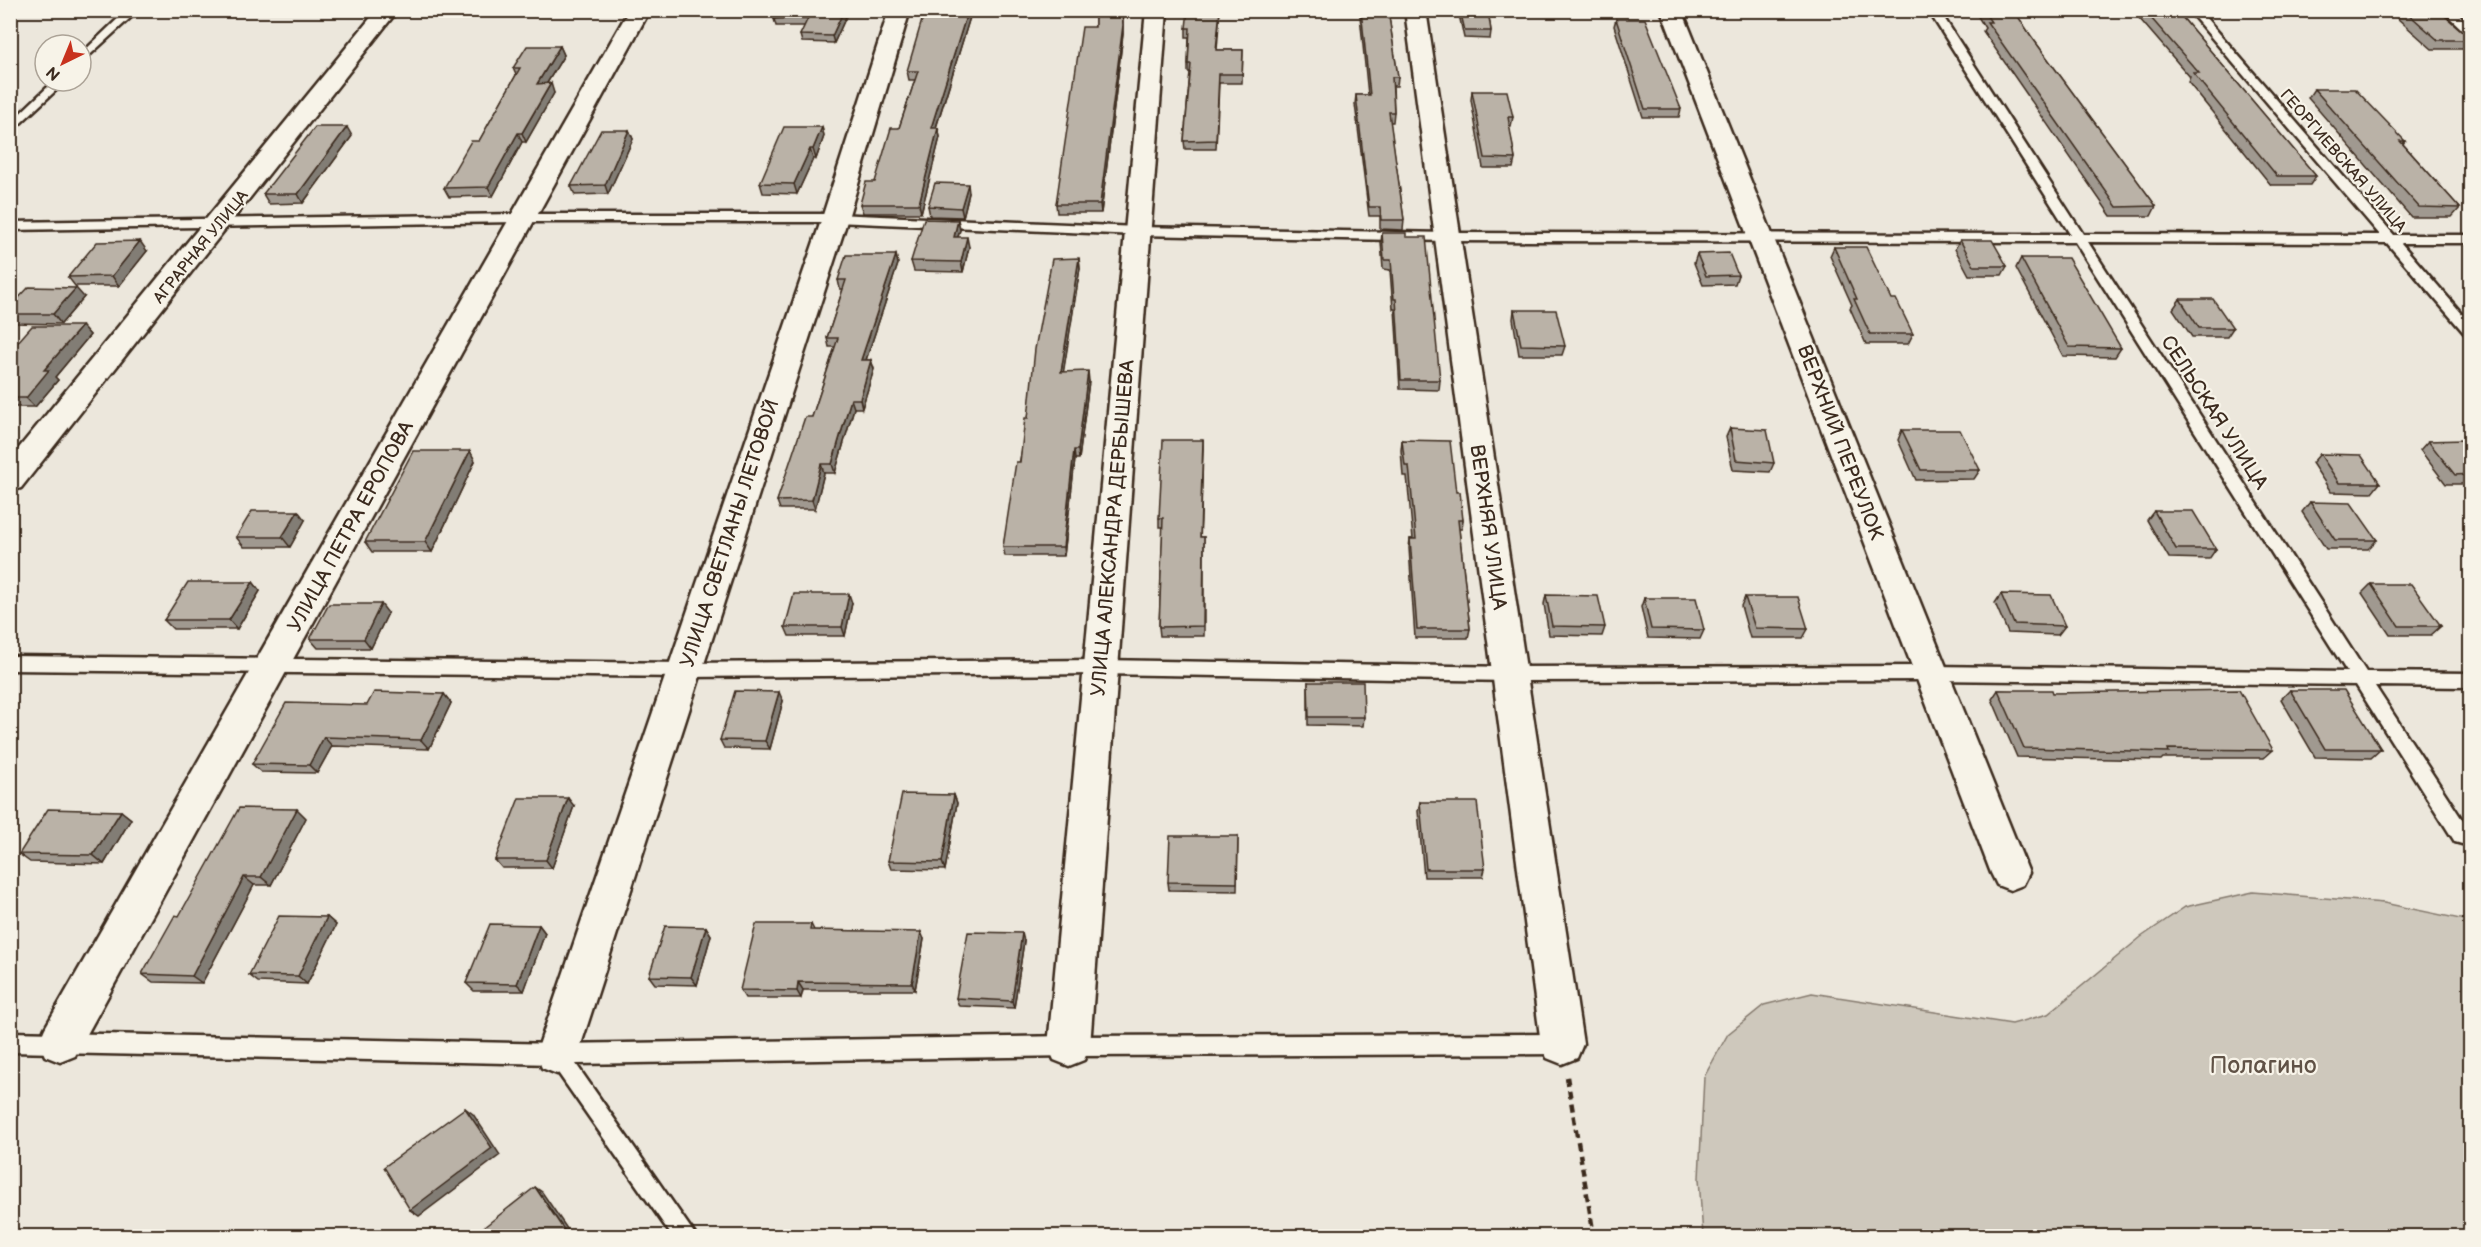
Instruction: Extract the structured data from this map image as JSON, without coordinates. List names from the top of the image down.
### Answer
{
  "streets": {
    "street": [
      "АГРАРНАЯ УЛИЦА",
      "ВЕРХНИЙ ПЕРЕУЛОК",
      "УЛИЦА ПЕТРА ЕРОПОВА",
      "ВЕРХНЯЯ УЛИЦА",
      "УЛИЦА АЛЕКСАНДРА ДЕРБЫШЕВА",
      "УЛИЦА СВЕТЛАНЫ ЛЕТОВОЙ"
    ],
    "lane": ["ГЕОРГИЕВСКАЯ УЛИЦА", "СЕЛЬСКАЯ УЛИЦА"]
  },
  "parks": ["Полагино"],
  "north": "bottom left"
}
